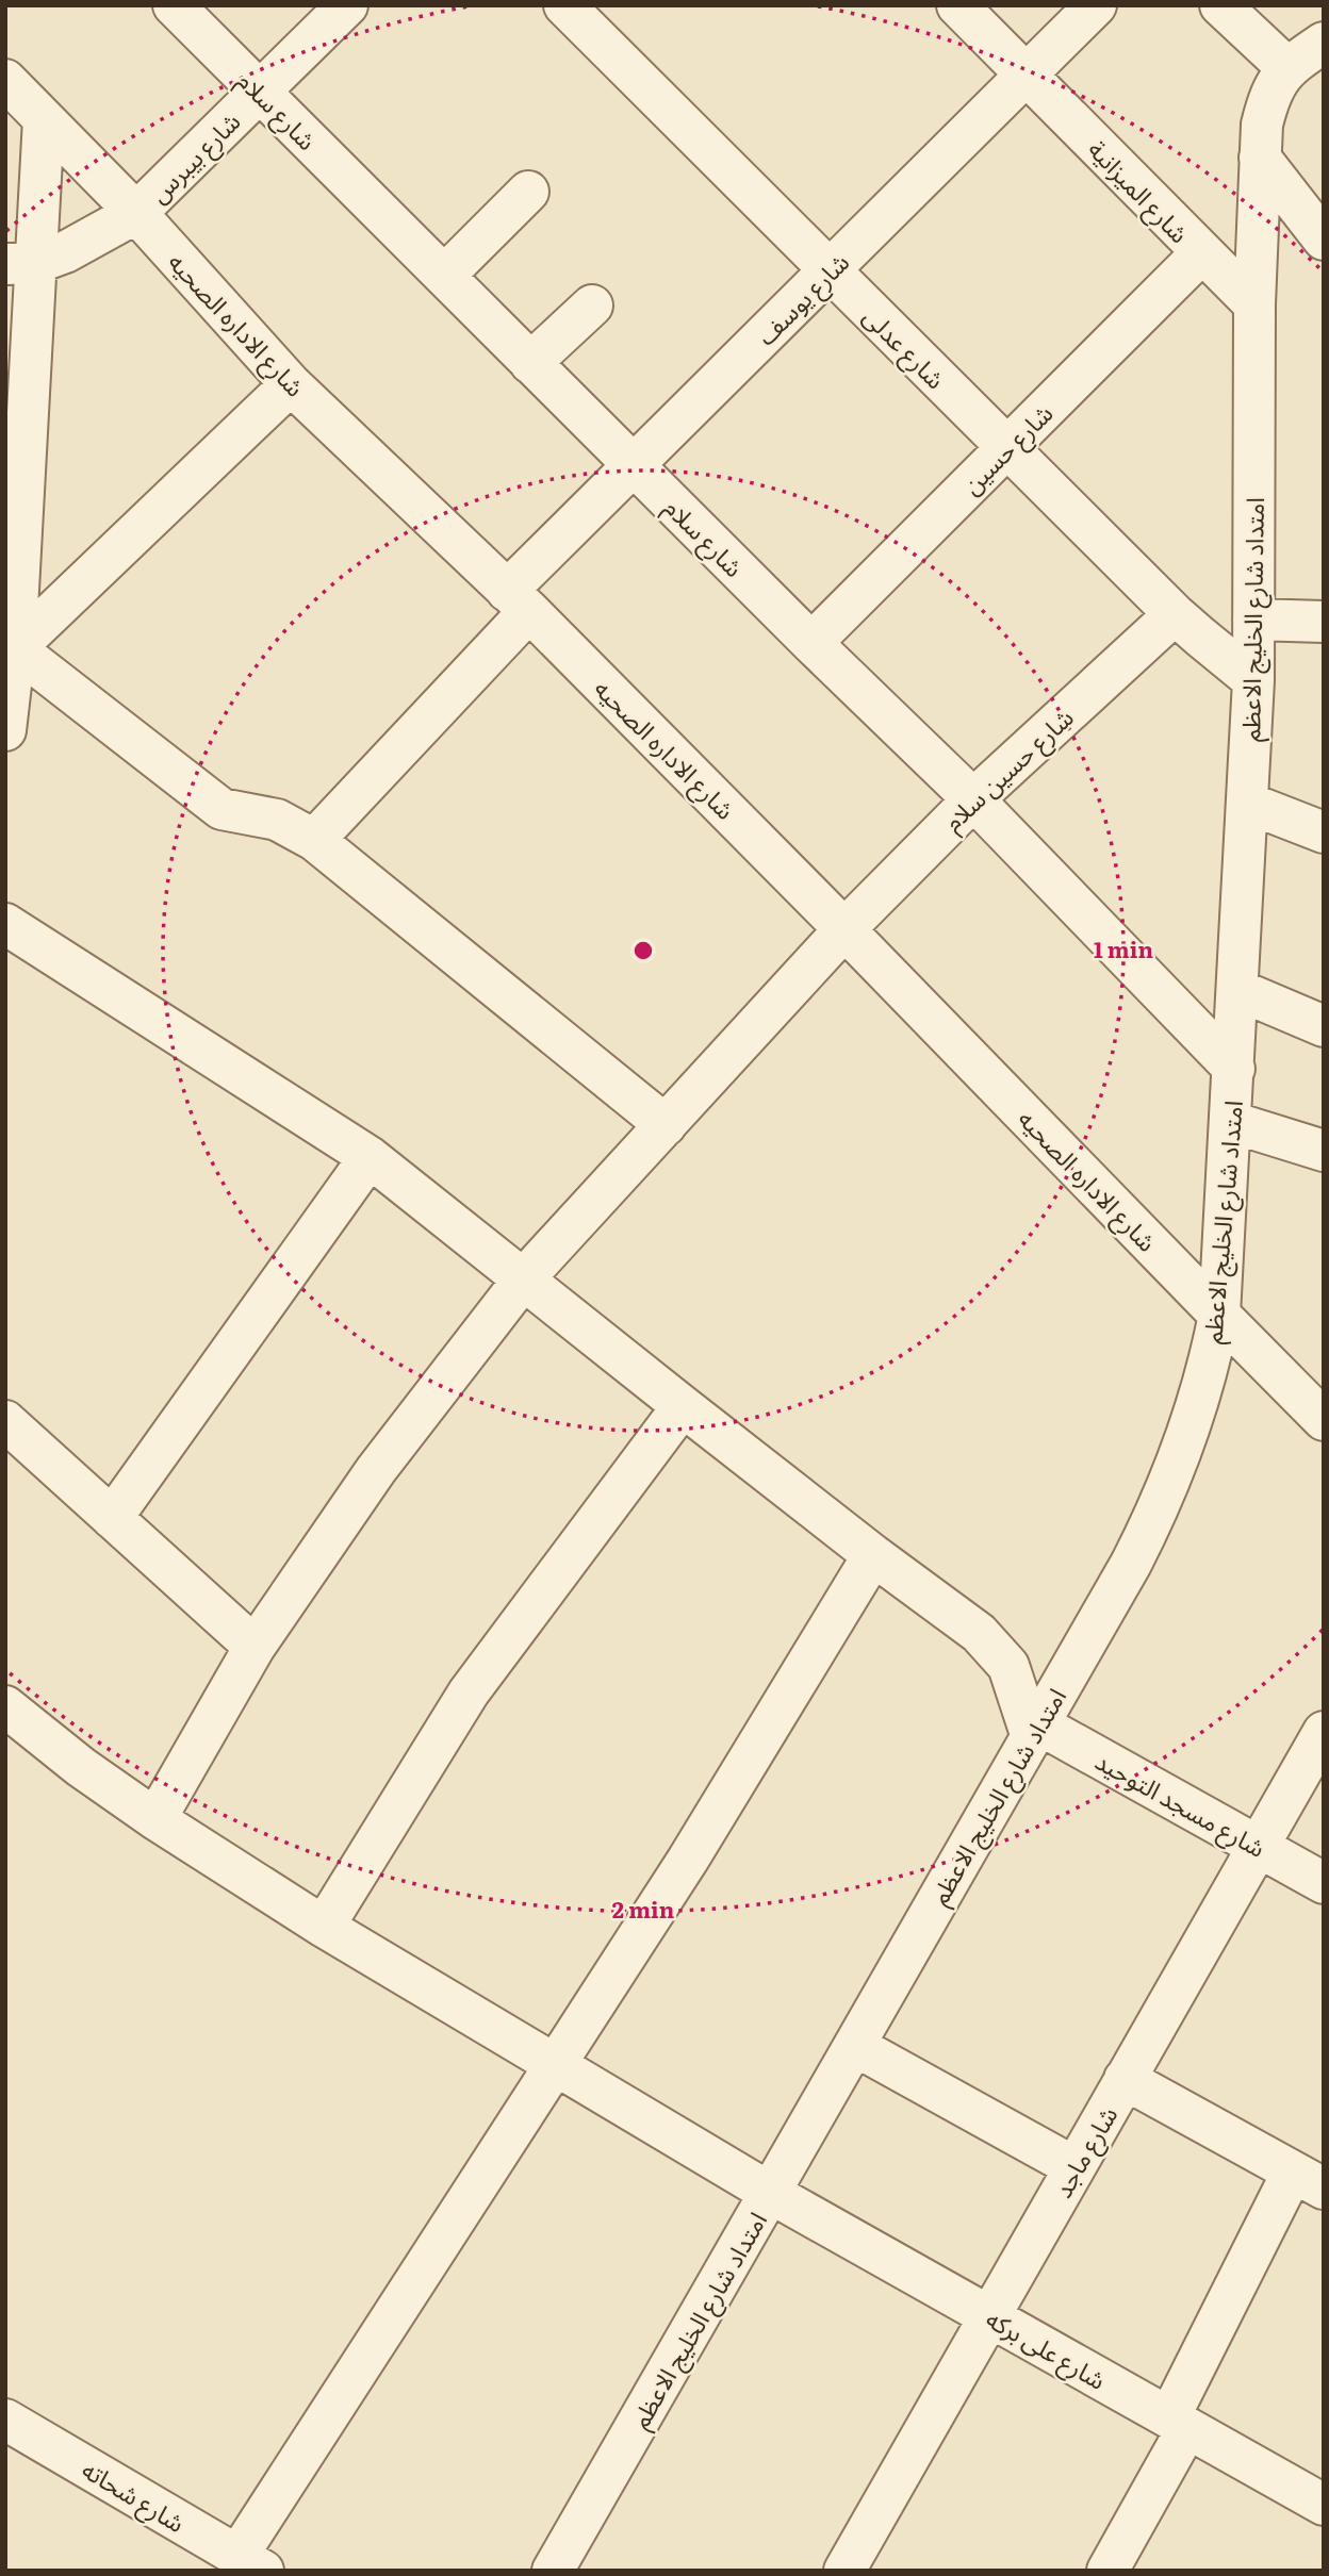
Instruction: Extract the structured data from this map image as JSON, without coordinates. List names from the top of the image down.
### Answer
{
  "streets": {
    "street": [
      "شارع سلام",
      "شارع بيبرس",
      "شارع الميزانية",
      "شارع يوسف",
      "شارع الاداره الصحيه",
      "شارع عدلى",
      "شارع حسين",
      "امتداد شارع الخليج الاعظم",
      "شارع حسين سلام",
      "شارع مسجد التوحيد",
      "شارع ماجد",
      "شارع على بركه",
      "شارع شحاته"
    ]
  },
  "crossings": [
    ["شارع سلام", "شارع بيبرس"],
    ["شارع سلام", "شارع يوسف"],
    ["شارع سلام", "شارع حسين"],
    ["شارع سلام", "امتداد شارع الخليج الاعظم"],
    ["شارع سلام", "شارع حسين سلام"],
    ["شارع بيبرس", "شارع الاداره الصحيه"],
    ["شارع الميزانية", "شارع يوسف"],
    ["شارع الميزانية", "شارع حسين"],
    ["شارع الميزانية", "امتداد شارع الخليج الاعظم"],
    ["شارع يوسف", "شارع الاداره الصحيه"],
    ["شارع يوسف", "شارع عدلى"],
    ["شارع الاداره الصحيه", "امتداد شارع الخليج الاعظم"],
    ["شارع الاداره الصحيه", "شارع حسين سلام"],
    ["شارع عدلى", "شارع حسين"],
    ["شارع عدلى", "امتداد شارع الخليج الاعظم"],
    ["شارع عدلى", "شارع حسين سلام"],
    ["امتداد شارع الخليج الاعظم", "شارع مسجد التوحيد"],
    ["امتداد شارع الخليج الاعظم", "شارع على بركه"],
    ["شارع حسين سلام", "شارع على بركه"],
    ["شارع مسجد التوحيد", "شارع ماجد"],
    ["شارع ماجد", "شارع على بركه"]
  ],
  "rings": ["1 min", "2 min"]
}
